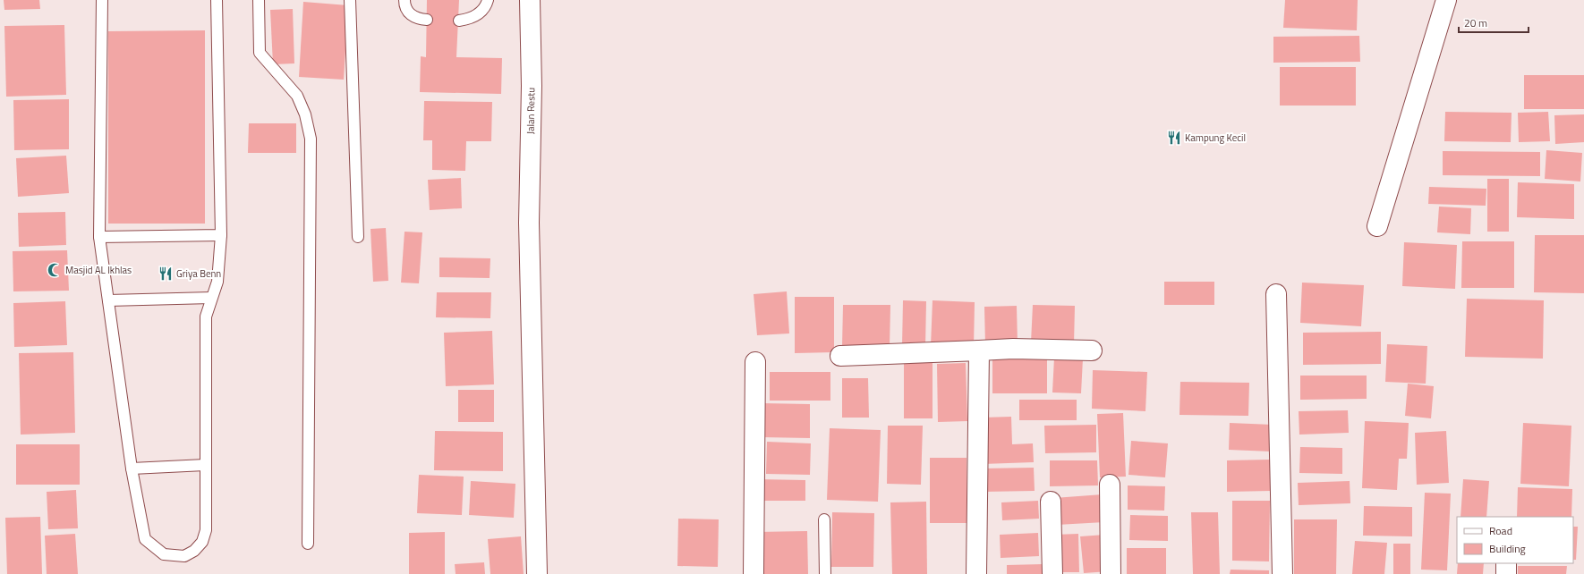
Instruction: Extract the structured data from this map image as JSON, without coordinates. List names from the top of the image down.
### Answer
{
  "streets": {
    "street": ["Jalan Restu"]
  },
  "places": {
    "restaurant": ["Kampung Kecil", "Griya Benn"],
    "mosque": ["Masjid AL Ikhlas"]
  },
  "legend": ["Road", "Building"],
  "scale_bar": "20 m"
}
